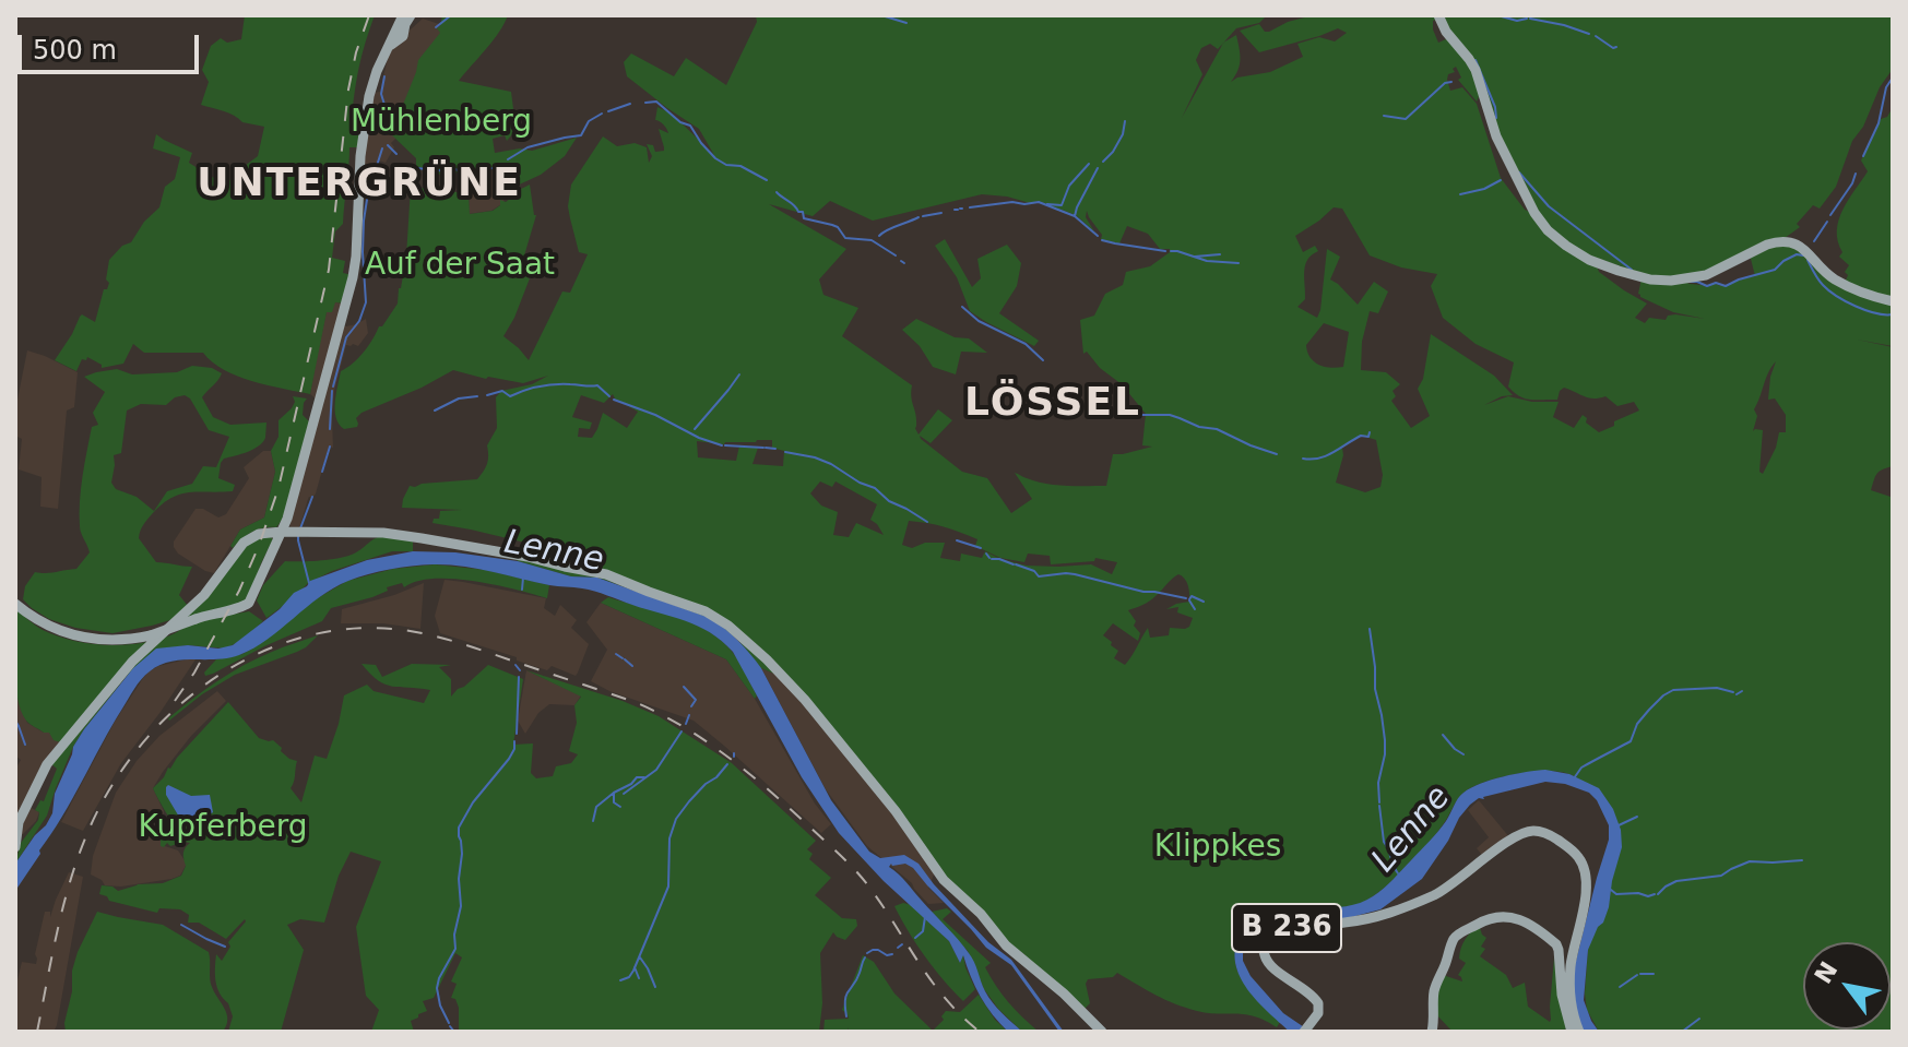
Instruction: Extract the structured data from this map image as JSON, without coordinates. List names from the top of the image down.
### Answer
{
  "streets": {
    "main road": ["B 236"]
  },
  "districts": ["UNTERGRÜNE", "LÖSSEL"],
  "water": ["Lenne"],
  "parks": [
    "Mühlenberg",
    "Auf der Saat",
    "Kupferberg",
    "Klippkes"
  ],
  "scale_bar": "500 m",
  "north": "top left"
}
